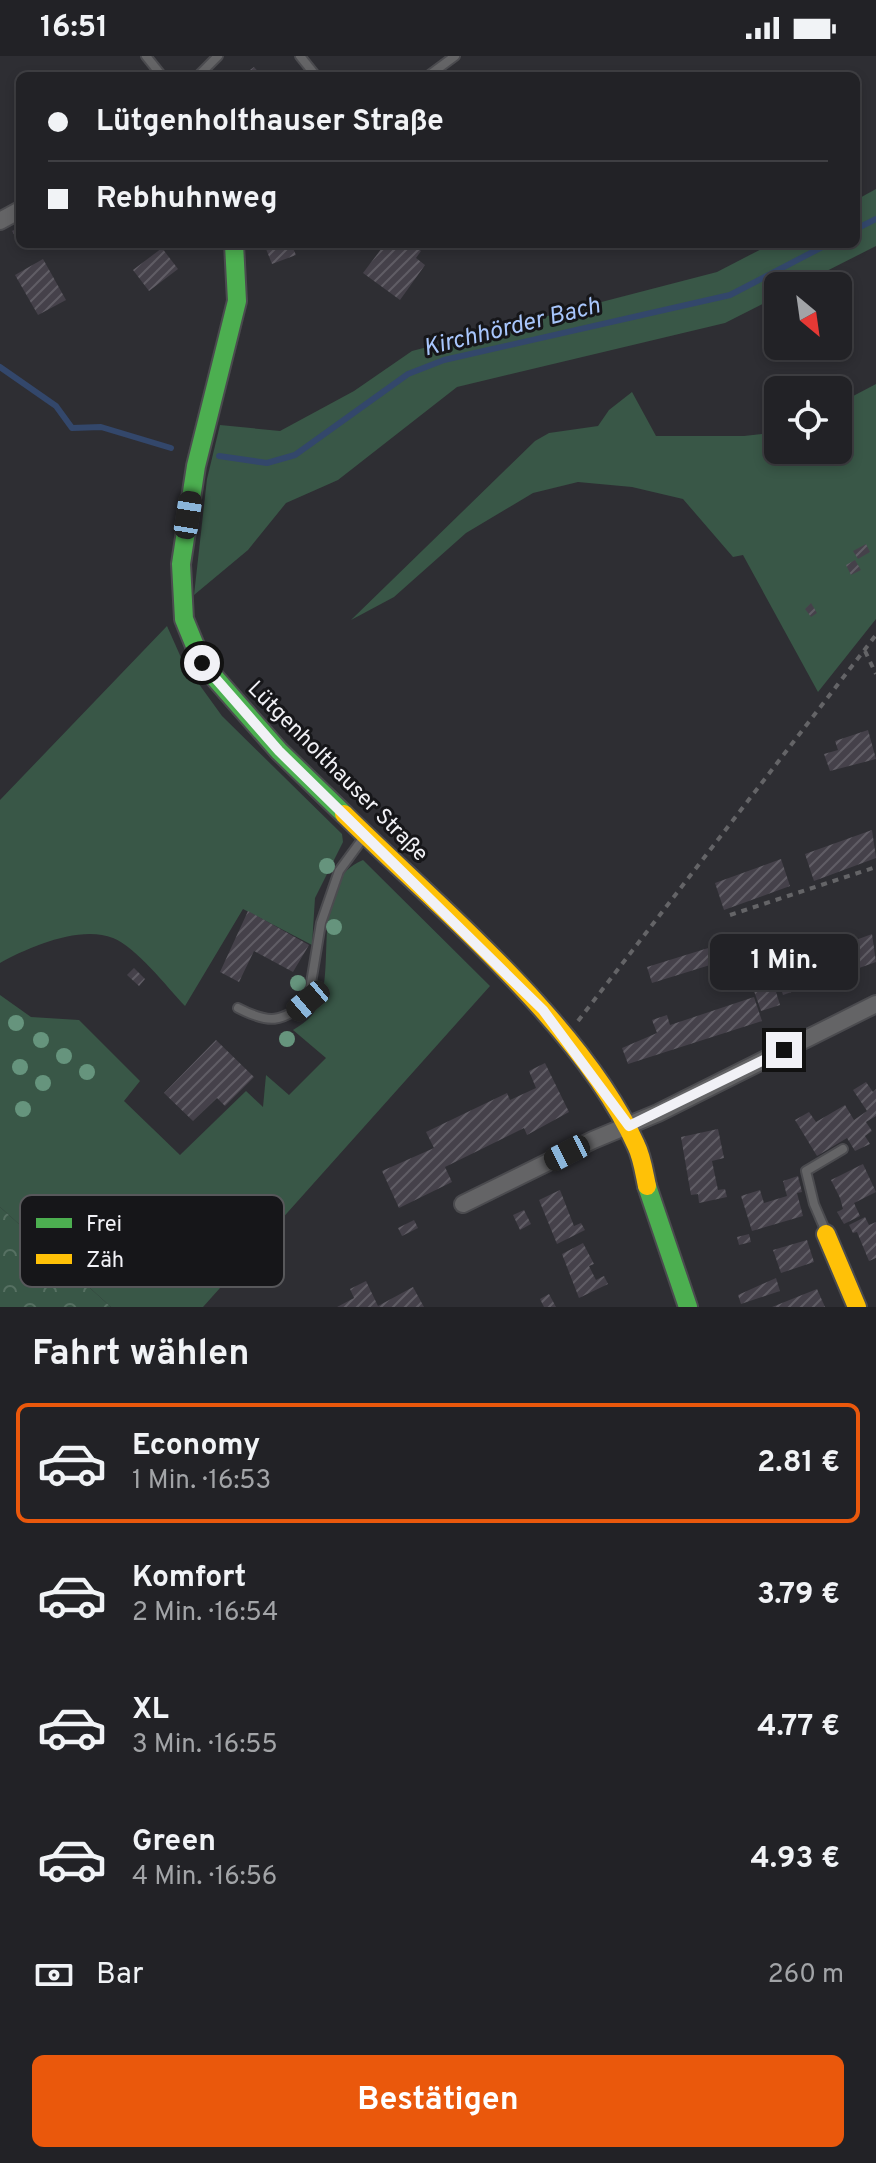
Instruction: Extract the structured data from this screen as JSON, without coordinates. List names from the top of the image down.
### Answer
{
  "streets": {
    "street": ["Lütgenholthauser Straße"]
  },
  "water": ["Kirchhörder Bach"],
  "legend": ["Frei", "Zäh"],
  "north": "bottom right",
  "page": {
    "status": "16:51",
    "banner": ["Lütgenholthauser Straße", "Rebhuhnweg"],
    "bubble": "1 Min.",
    "heading": "Fahrt wählen",
    "list": [
      {
        "name": "Economy",
        "note": "1 Min. · 16:53",
        "value": "2.81 €"
      },
      {
        "name": "Komfort",
        "note": "2 Min. · 16:54",
        "value": "3.79 €"
      },
      {
        "name": "XL",
        "note": "3 Min. · 16:55",
        "value": "4.77 €"
      },
      {
        "name": "Green",
        "note": "4 Min. · 16:56",
        "value": "4.93 €"
      }
    ],
    "pay": ["Bar", "260 m"],
    "buttons": "Bestätigen"
  }
}
